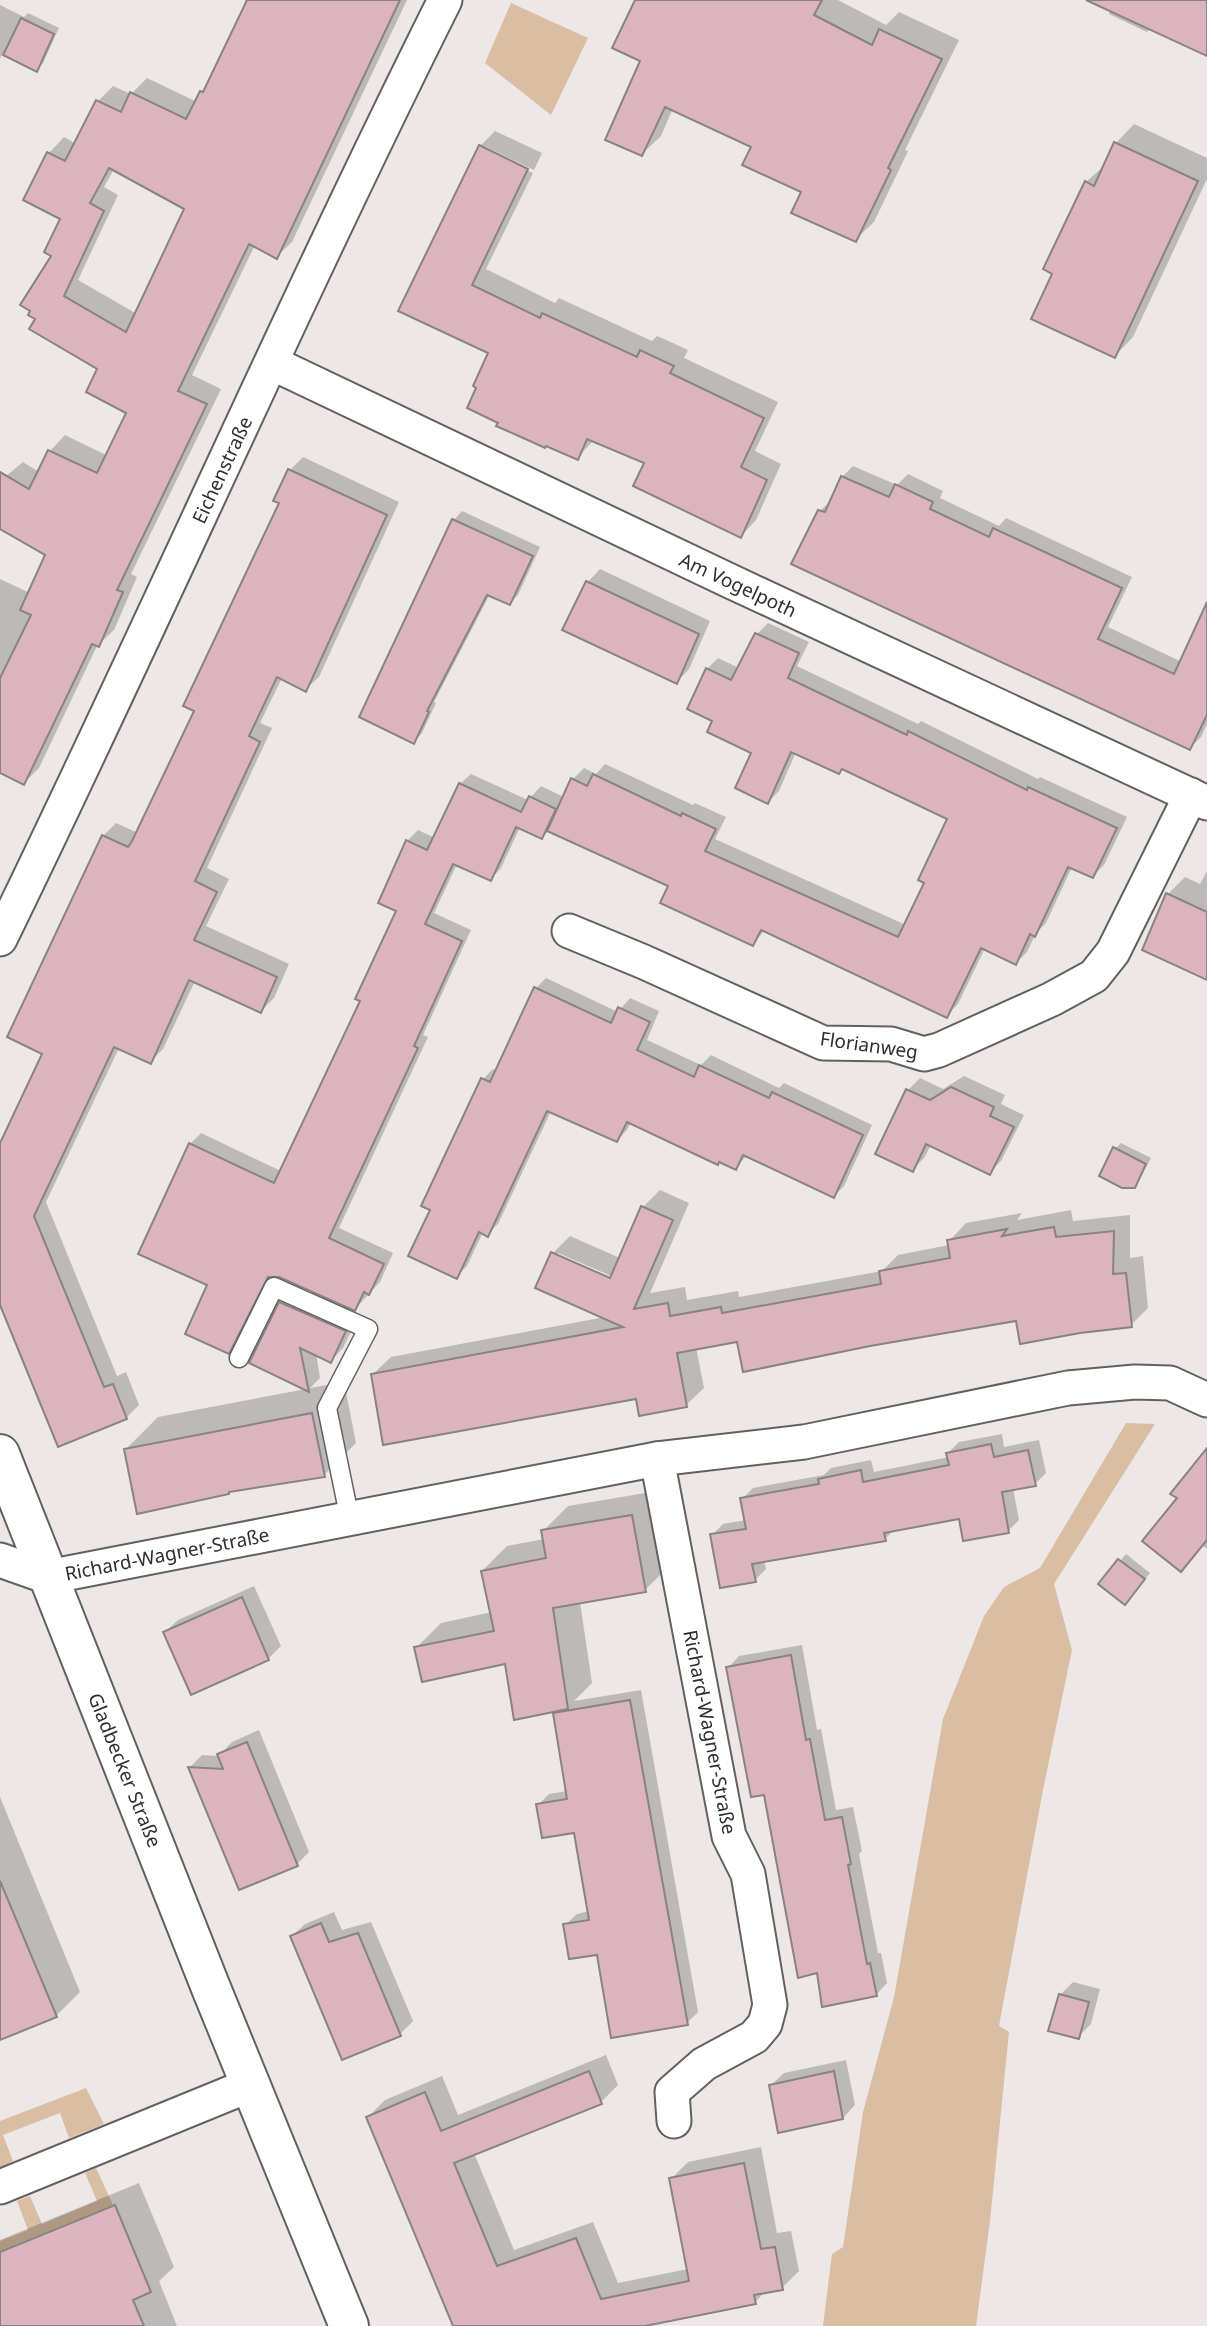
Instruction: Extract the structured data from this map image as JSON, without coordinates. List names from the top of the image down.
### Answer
{
  "streets": {
    "main road": ["Gladbecker Straße"],
    "street": [
      "Eichenstraße",
      "Am Vogelpoth",
      "Florianweg",
      "Richard-Wagner-Straße"
    ]
  },
  "crossings": [
    ["Eichenstraße", "Am Vogelpoth"],
    ["Am Vogelpoth", "Florianweg"],
    ["Richard-Wagner-Straße", "Gladbecker Straße"]
  ]
}
